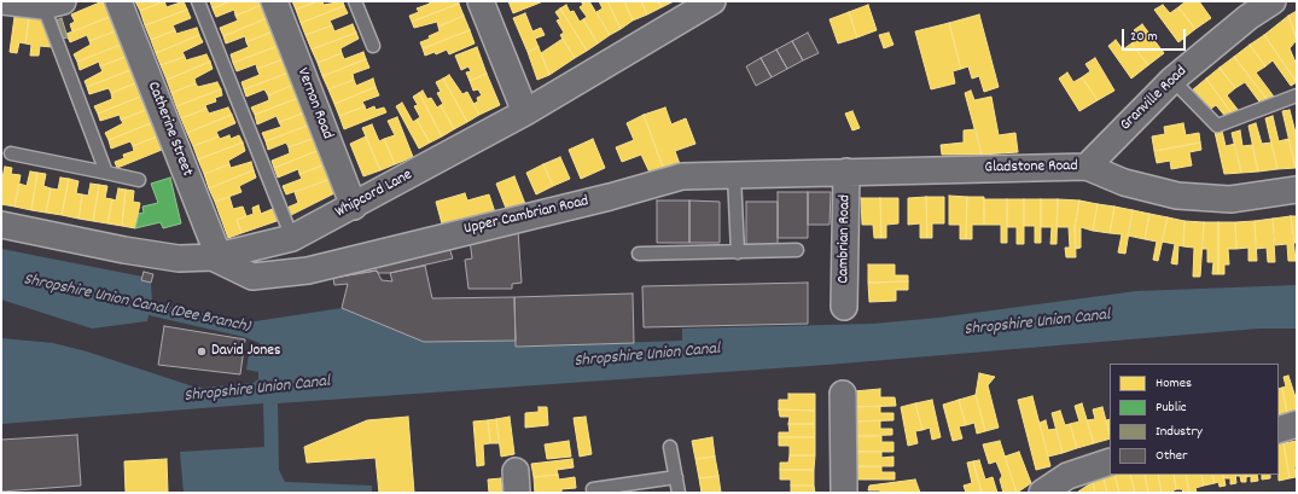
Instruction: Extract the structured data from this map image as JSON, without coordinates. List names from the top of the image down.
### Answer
{
  "streets": {
    "street": [
      "Granville Road",
      "Vernon Road",
      "Catherine Street",
      "Gladstone Road",
      "Whipcord Lane",
      "Upper Cambrian Road",
      "Cambrian Road"
    ]
  },
  "crossings": [
    ["Granville Road", "Gladstone Road"],
    ["Vernon Road", "Whipcord Lane"],
    ["Catherine Street", "Whipcord Lane"],
    ["Catherine Street", "Upper Cambrian Road"],
    ["Gladstone Road", "Upper Cambrian Road"],
    ["Gladstone Road", "Cambrian Road"],
    ["Whipcord Lane", "Upper Cambrian Road"],
    ["Upper Cambrian Road", "Cambrian Road"]
  ],
  "water": ["Shropshire Union Canal (Dee Branch)", "Shropshire Union Canal"],
  "places": ["David Jones"],
  "legend": [
    "Homes",
    "Public",
    "Industry",
    "Other"
  ],
  "scale_bar": "20 m"
}
